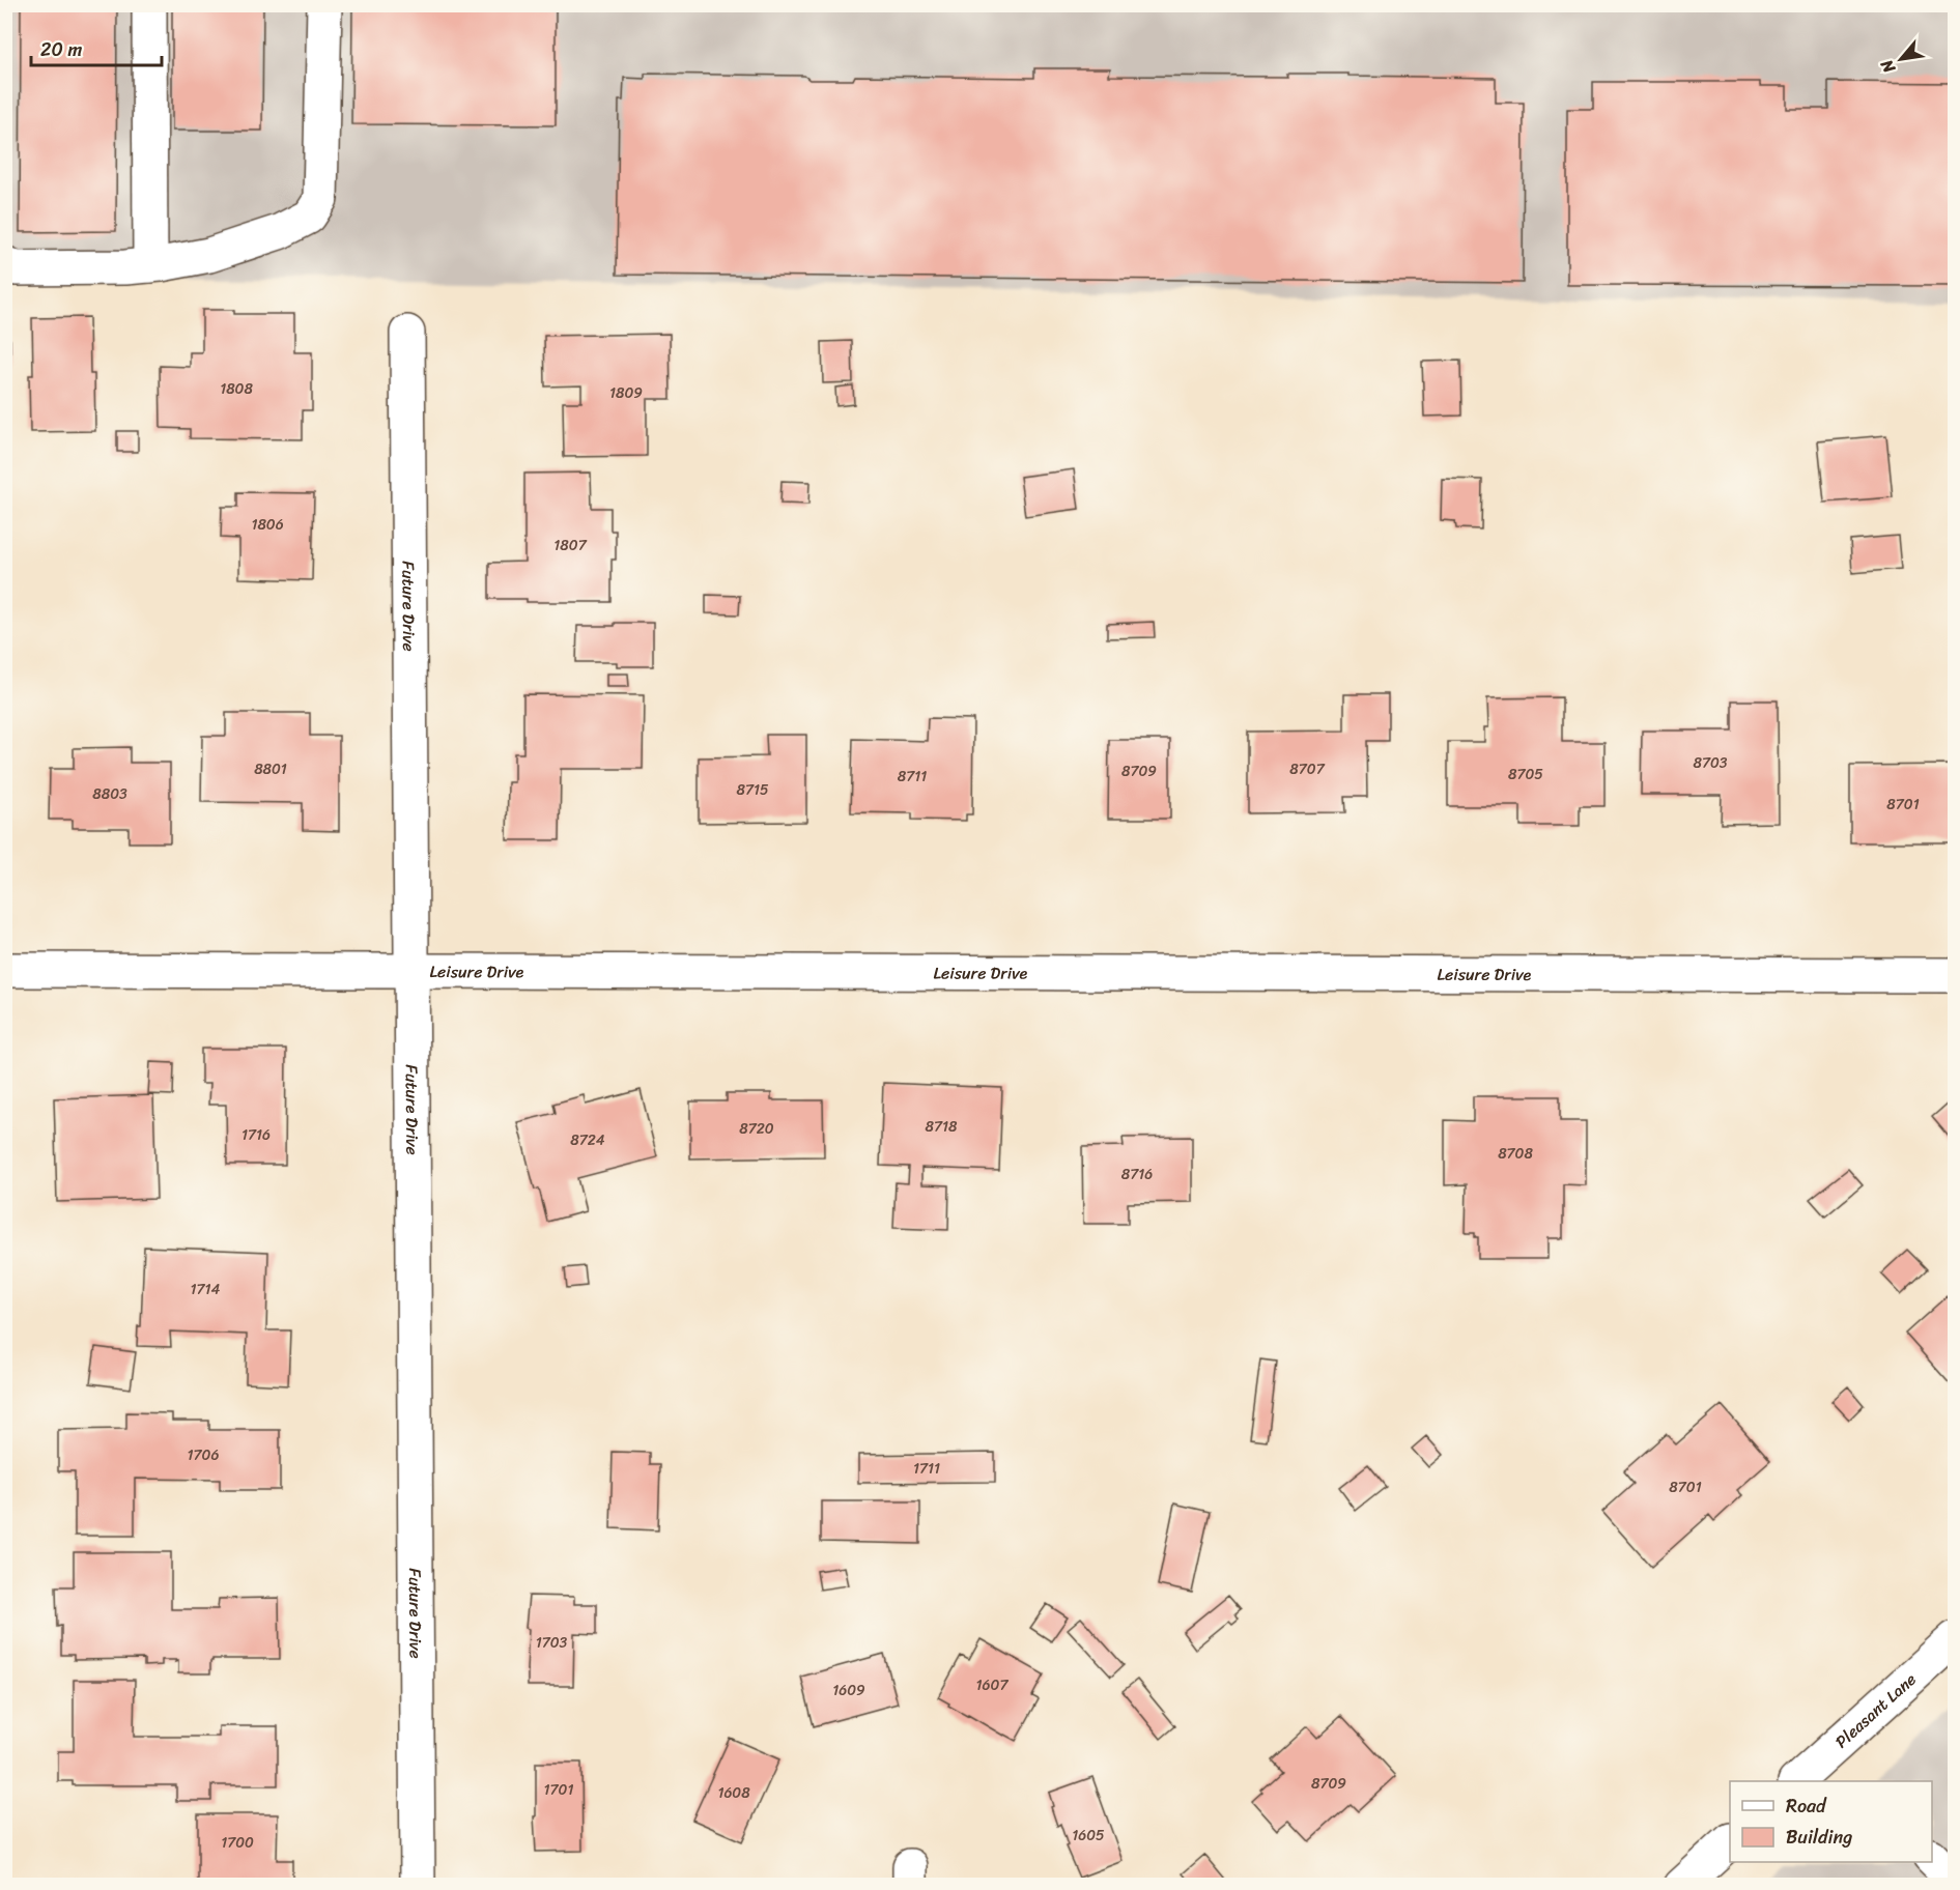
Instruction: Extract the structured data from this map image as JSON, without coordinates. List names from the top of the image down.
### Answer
{
  "streets": {
    "street": ["Future Drive", "Leisure Drive", "Pleasant Lane"]
  },
  "crossings": [
    ["Future Drive", "Leisure Drive"]
  ],
  "house_numbers": [
    "1808",
    "1809",
    "1806",
    "1807",
    "8703",
    "8801",
    "8707",
    "8709",
    "8705",
    "8711",
    "8715",
    "8803",
    "8701",
    "8718",
    "8720",
    "1716",
    "8724",
    "8708",
    "8716",
    "1714",
    "1706",
    "1711",
    "8701",
    "1703",
    "1607",
    "1609",
    "8709",
    "1701",
    "1608",
    "1605",
    "1700"
  ],
  "legend": ["Road", "Building"],
  "scale_bar": "20 m",
  "north": "bottom left"
}
